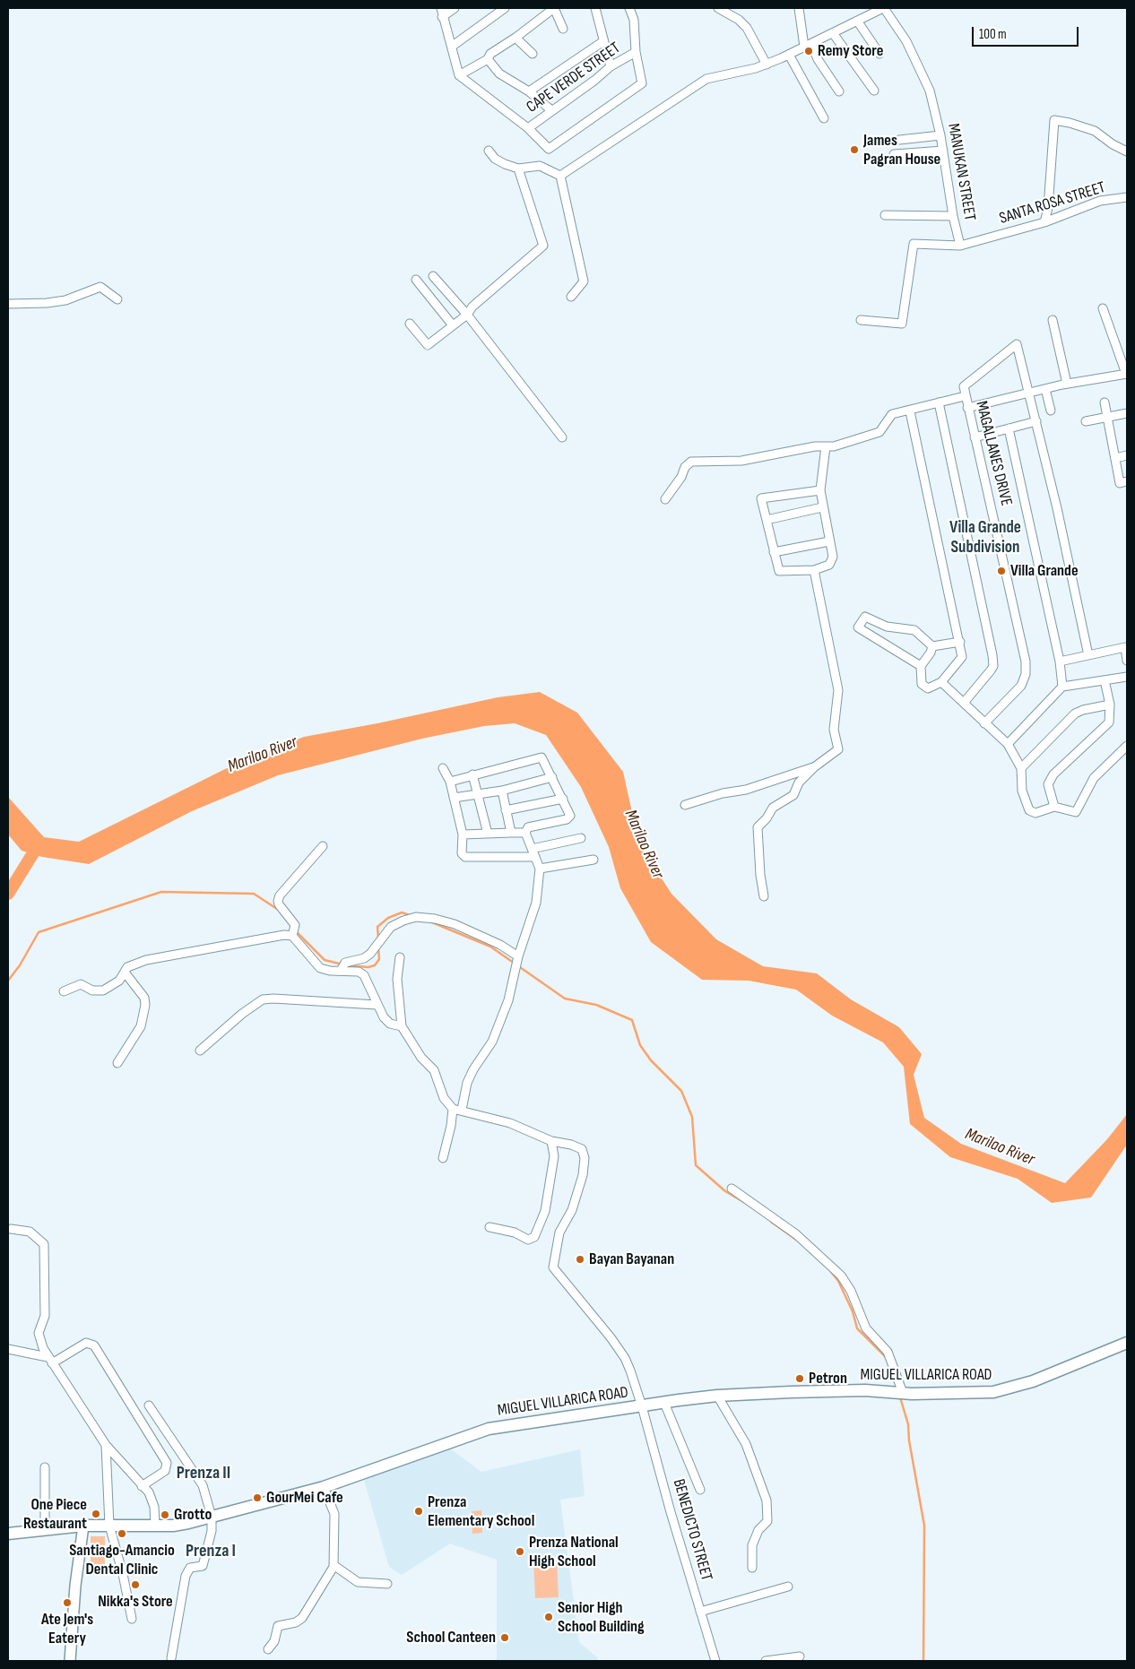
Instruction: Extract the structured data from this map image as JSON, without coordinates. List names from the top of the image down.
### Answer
{
  "streets": {
    "main road": ["MIGUEL VILLARICA ROAD"],
    "street": [
      "CAPE VERDE STREET",
      "MANUKAN STREET",
      "SANTA ROSA STREET",
      "MAGALLANES DRIVE",
      "BENEDICTO STREET"
    ]
  },
  "crossings": [
    ["MANUKAN STREET", "SANTA ROSA STREET"],
    ["MIGUEL VILLARICA ROAD", "BENEDICTO STREET"]
  ],
  "districts": ["Villa Grande Subdivision", "Prenza II", "Prenza I"],
  "water": ["Marilao River"],
  "places": [
    "Remy Store",
    "James Pagran House",
    "Villa Grande",
    "Bayan Bayanan",
    "Petron",
    "GourMei Cafe",
    "Prenza Elementary School",
    "One Piece Restaurant",
    "Grotto",
    "Santiago-Amancio Dental Clinic",
    "Prenza National High School",
    "Nikka's Store",
    "Ate Jem's Eatery",
    "Senior High School Building",
    "School Canteen"
  ],
  "scale_bar": "100 m"
}
